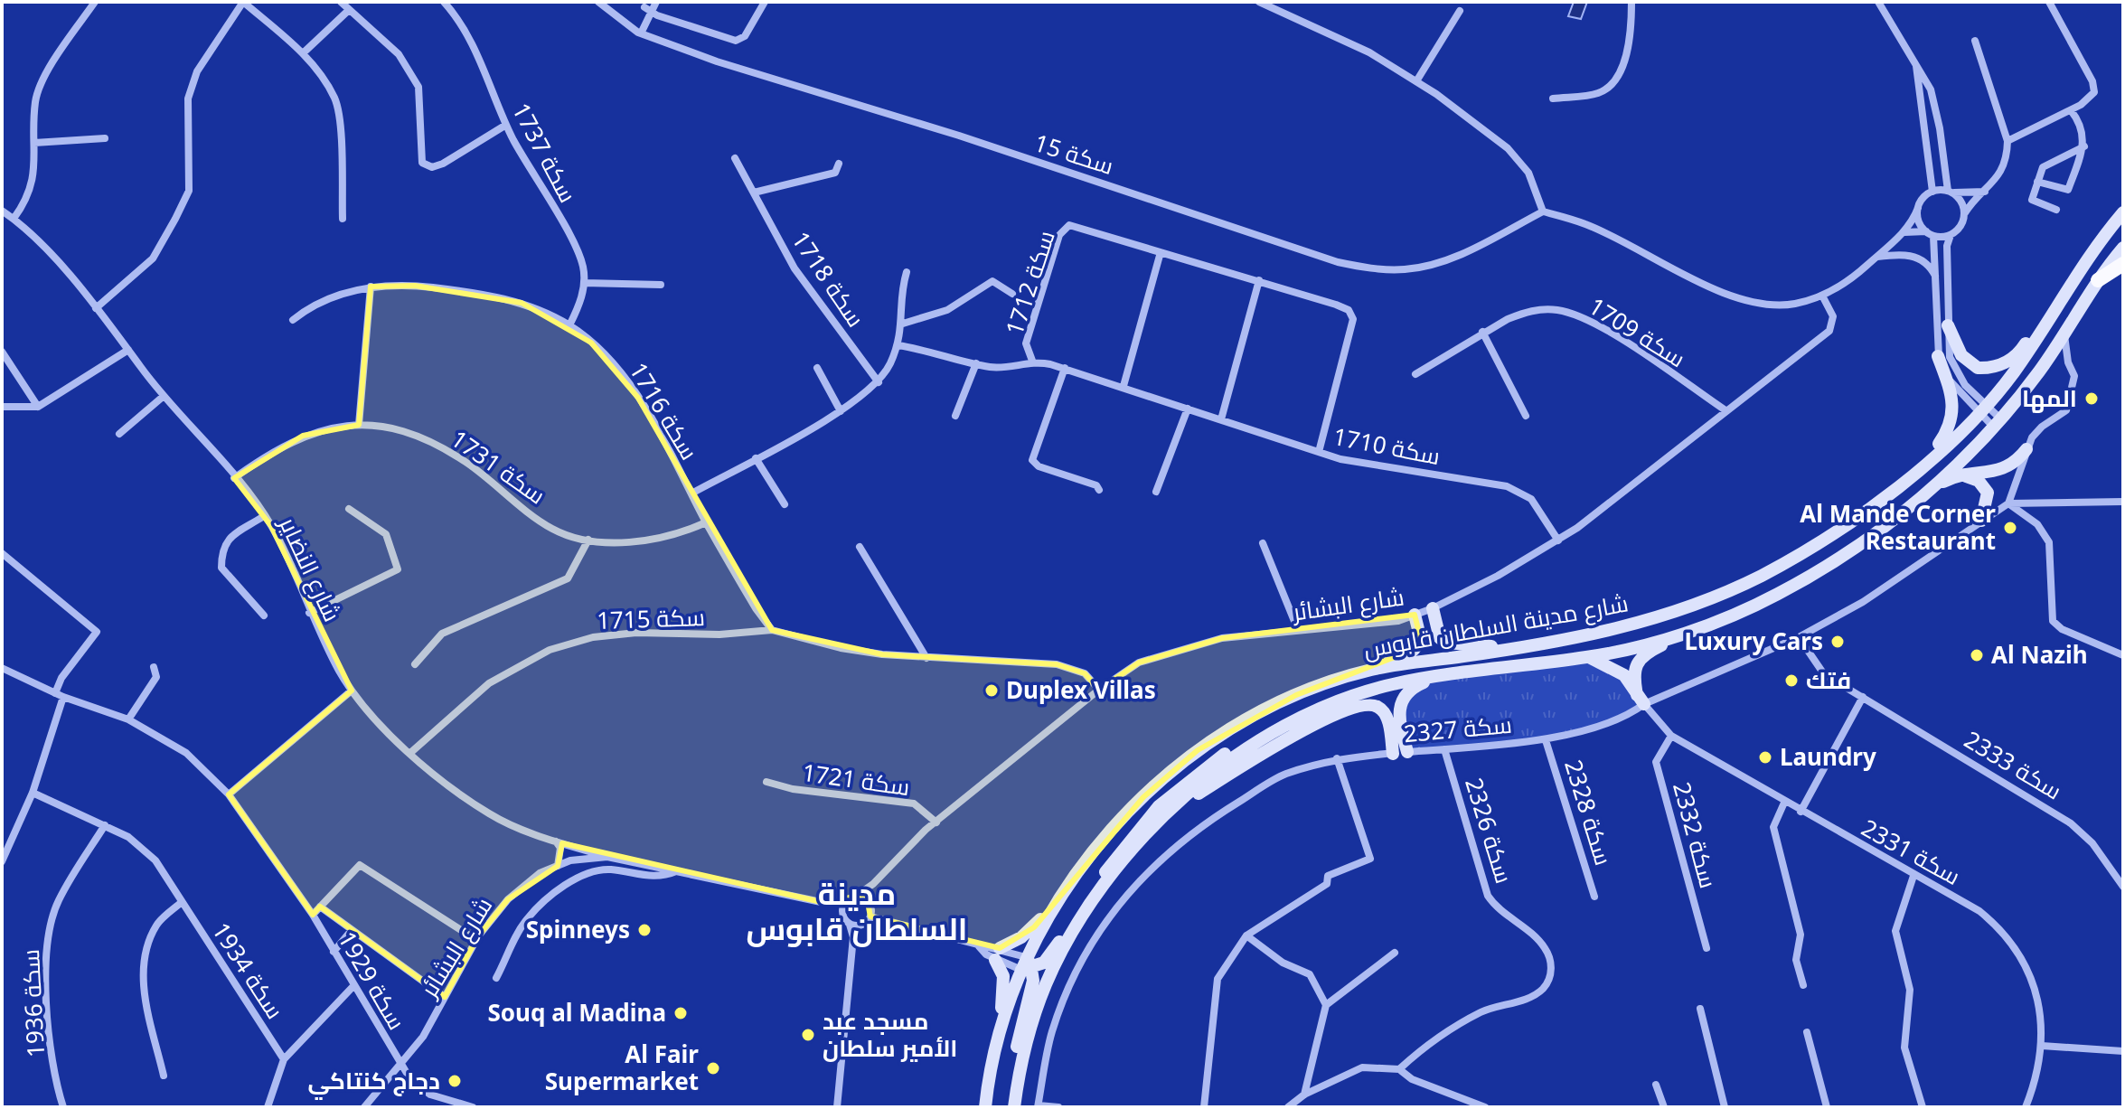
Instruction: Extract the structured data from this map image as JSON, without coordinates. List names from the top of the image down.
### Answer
{
  "streets": {
    "main road": ["شارع مدينة السلطان قابوس"],
    "street": [
      "سكة 1737",
      "سكة 15",
      "سكة 1718",
      "سكة 1712",
      "سكة 1709",
      "سكة 1716",
      "سكة 1710",
      "سكة 1731",
      "شارع النضاير",
      "شارع البشائر",
      "سكة 1715",
      "سكة 2327",
      "سكة 2333",
      "سكة 1721",
      "سكة 2328",
      "سكة 2326",
      "سكة 2332",
      "سكة 2331",
      "سكة 1934",
      "سكة 1929",
      "سكة 1936"
    ]
  },
  "crossings": [
    ["سكة 1718", "سكة 1716"],
    ["سكة 1718", "سكة 1710"],
    ["سكة 1712", "سكة 1710"],
    ["سكة 1709", "شارع البشائر"],
    ["سكة 1716", "سكة 1731"],
    ["سكة 1716", "سكة 1715"],
    ["سكة 1710", "شارع البشائر"],
    ["سكة 1731", "شارع النضاير"],
    ["شارع النضاير", "شارع البشائر"],
    ["شارع النضاير", "سكة 1715"],
    ["شارع البشائر", "سكة 1715"],
    ["شارع البشائر", "سكة 1721"],
    ["شارع البشائر", "سكة 1929"],
    ["سكة 2327", "سكة 2333"],
    ["سكة 2327", "سكة 2328"],
    ["سكة 2327", "سكة 2326"],
    ["سكة 2327", "سكة 2331"],
    ["سكة 2332", "سكة 2331"],
    ["سكة 1934", "سكة 1936"]
  ],
  "districts": ["مدينة السلطان قابوس"],
  "places": [
    "المها",
    "Al Mande Corner Restaurant",
    "Luxury Cars",
    "Al Nazih",
    "فتك",
    "Duplex Villas",
    "Laundry",
    "Spinneys",
    "Souq al Madina",
    "مسجد عبد الأمير سلطان",
    "Al Fair Supermarket",
    "دجاج كنتاكي"
  ]
}
